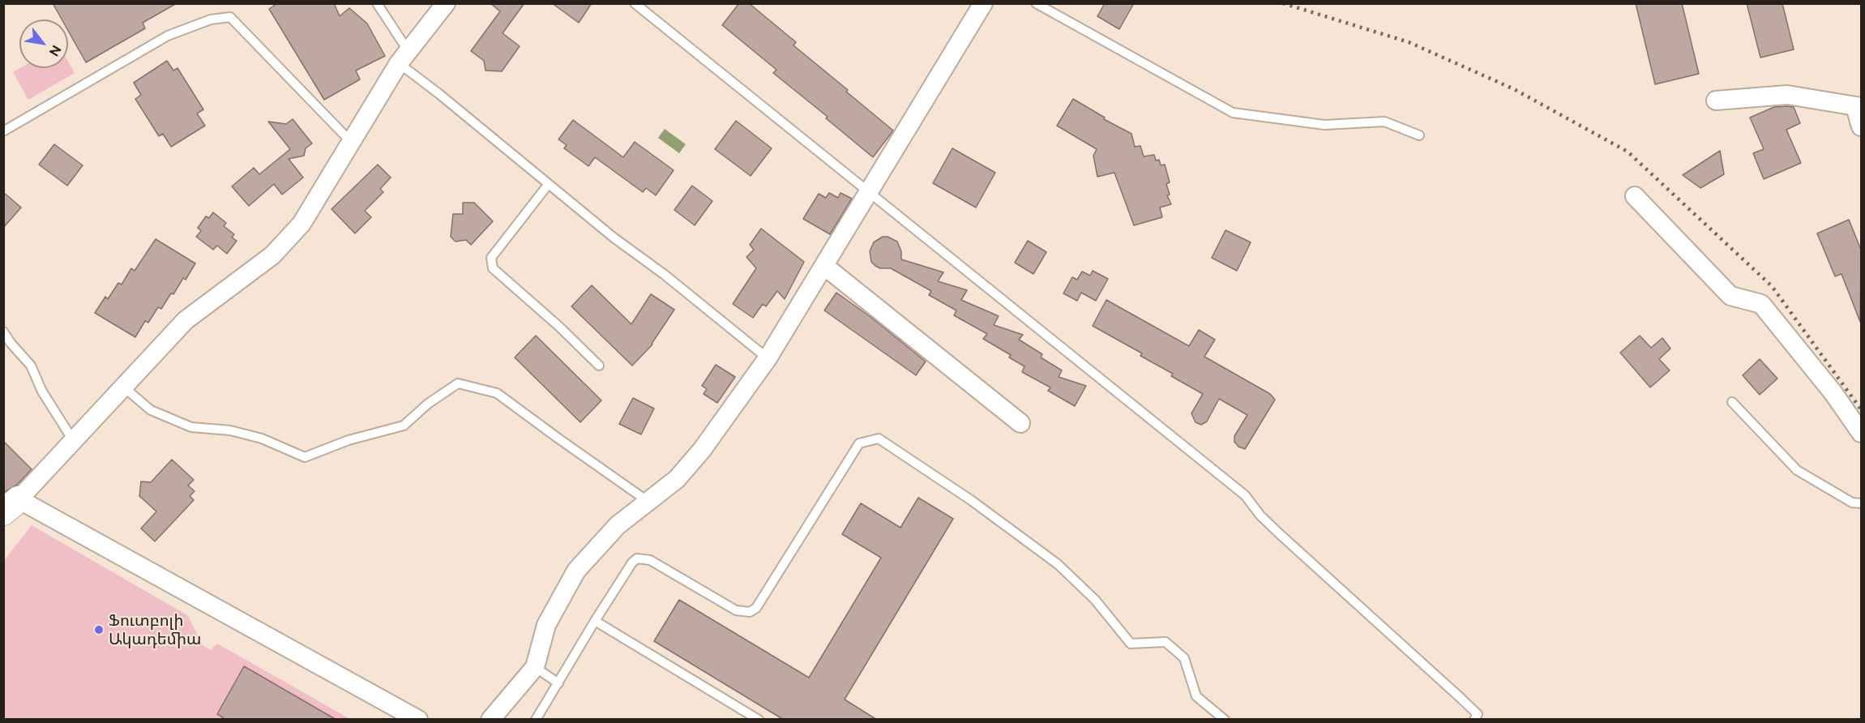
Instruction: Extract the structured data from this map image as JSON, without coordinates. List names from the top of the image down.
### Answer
{
  "places": ["Ֆուտբոլի Ակադեմիա"],
  "north": "bottom right"
}
